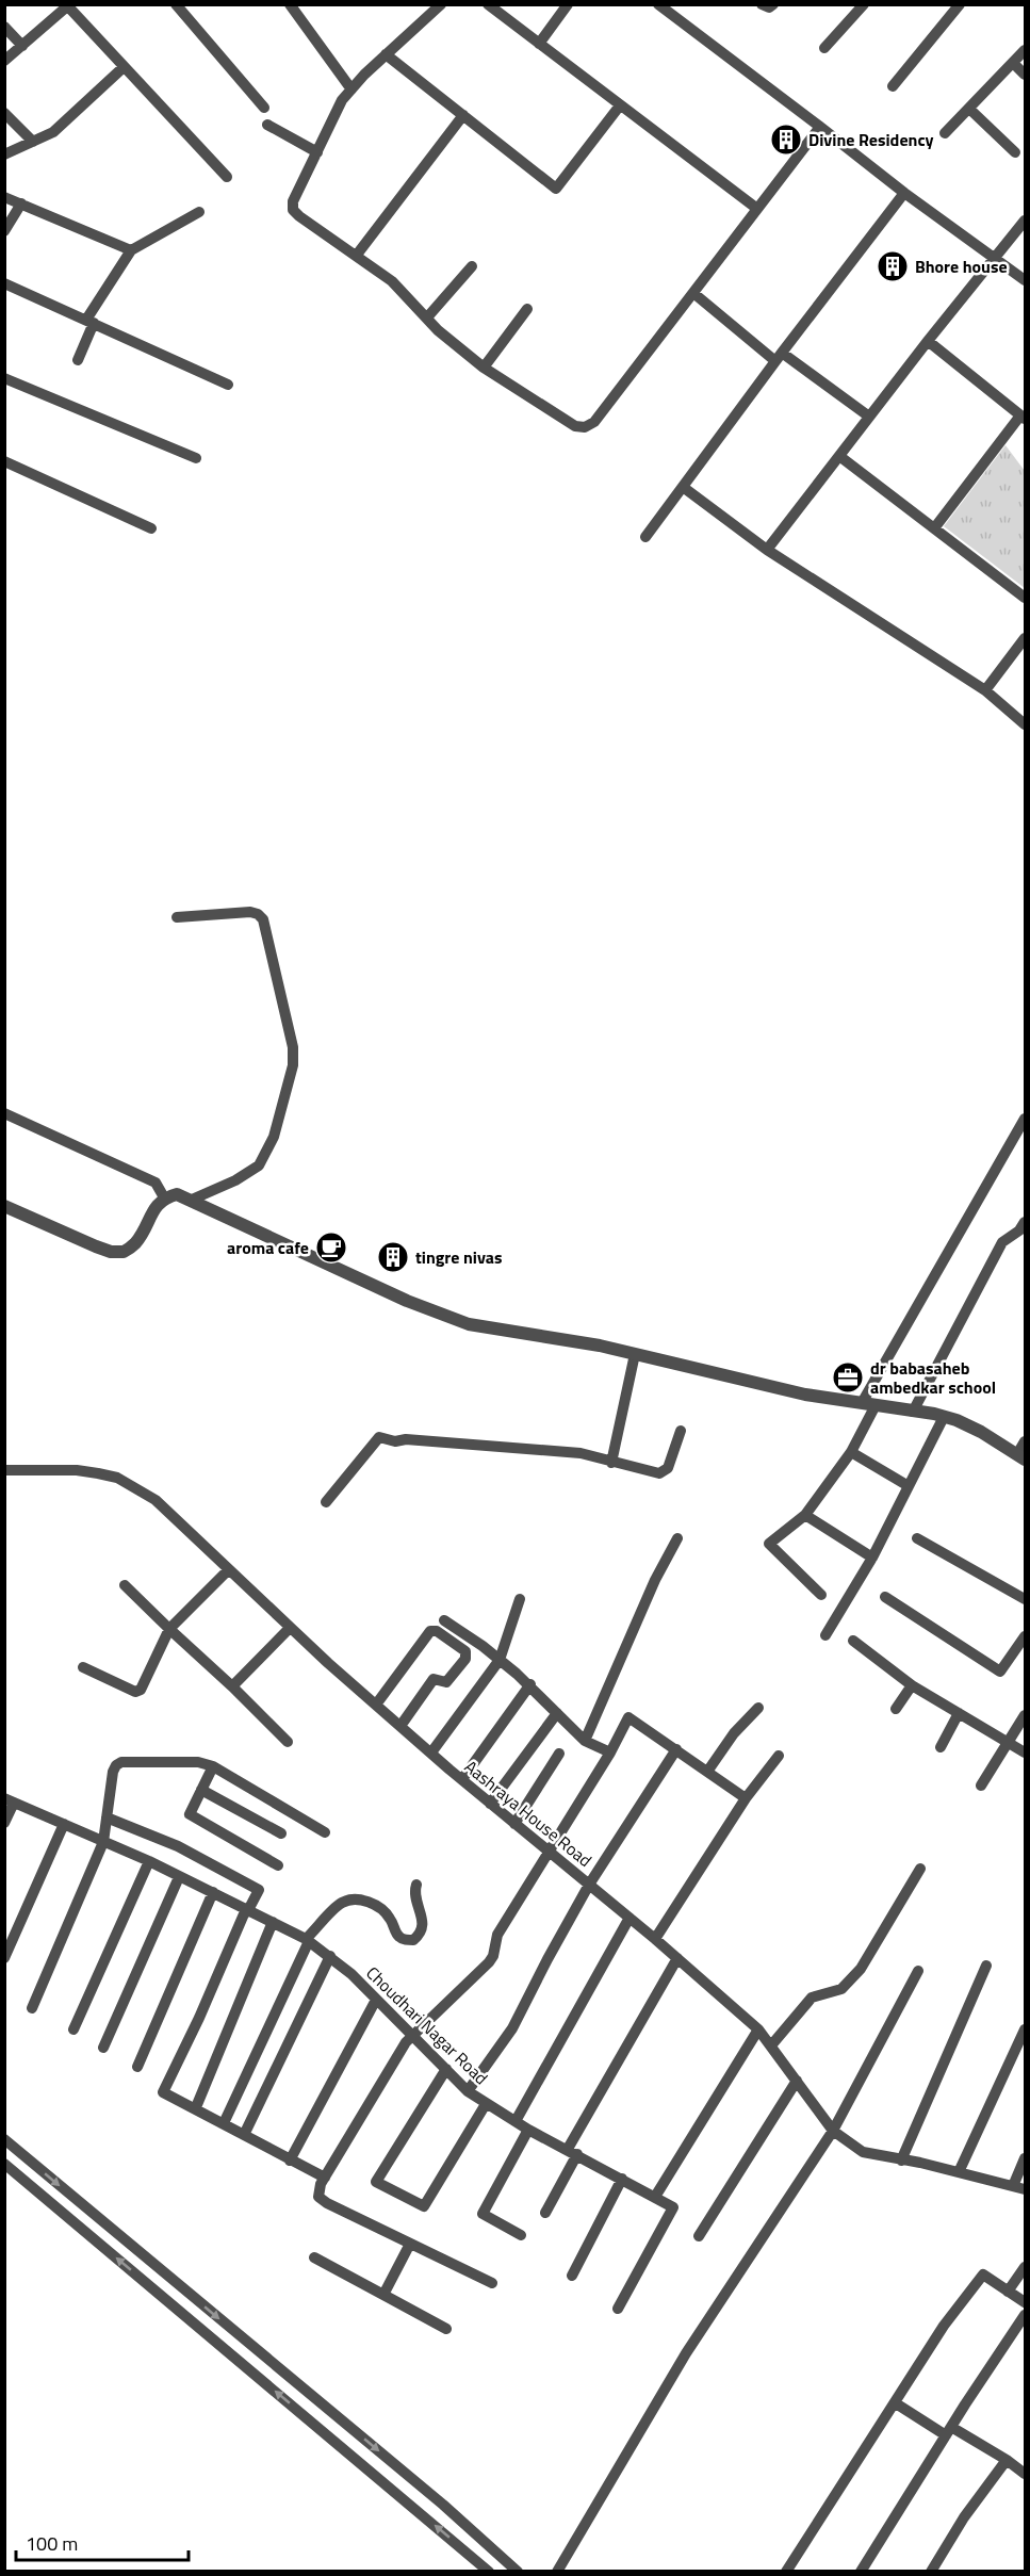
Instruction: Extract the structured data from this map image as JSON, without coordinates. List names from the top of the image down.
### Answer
{
  "streets": {
    "street": ["Aashraya House Road", "Choudhari Nagar Road"]
  },
  "places": {
    "building": ["Divine Residency", "Bhore house", "tingre nivas"],
    "cafe": ["aroma cafe"],
    "office": ["dr babasaheb ambedkar school"]
  },
  "scale_bar": "100 m"
}
